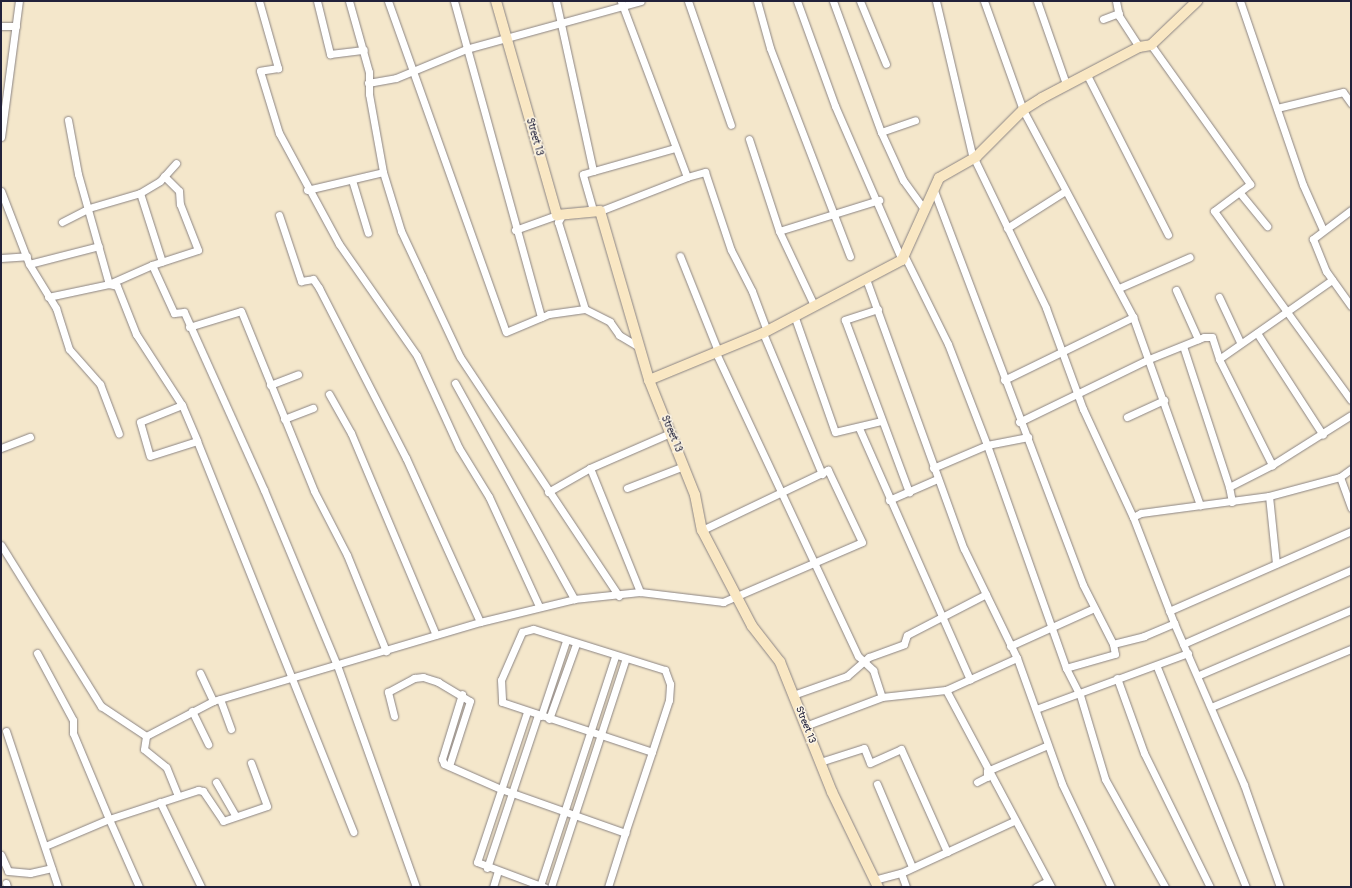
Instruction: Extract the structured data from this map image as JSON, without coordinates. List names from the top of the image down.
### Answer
{
  "streets": {
    "street": ["Street 13"]
  }
}
